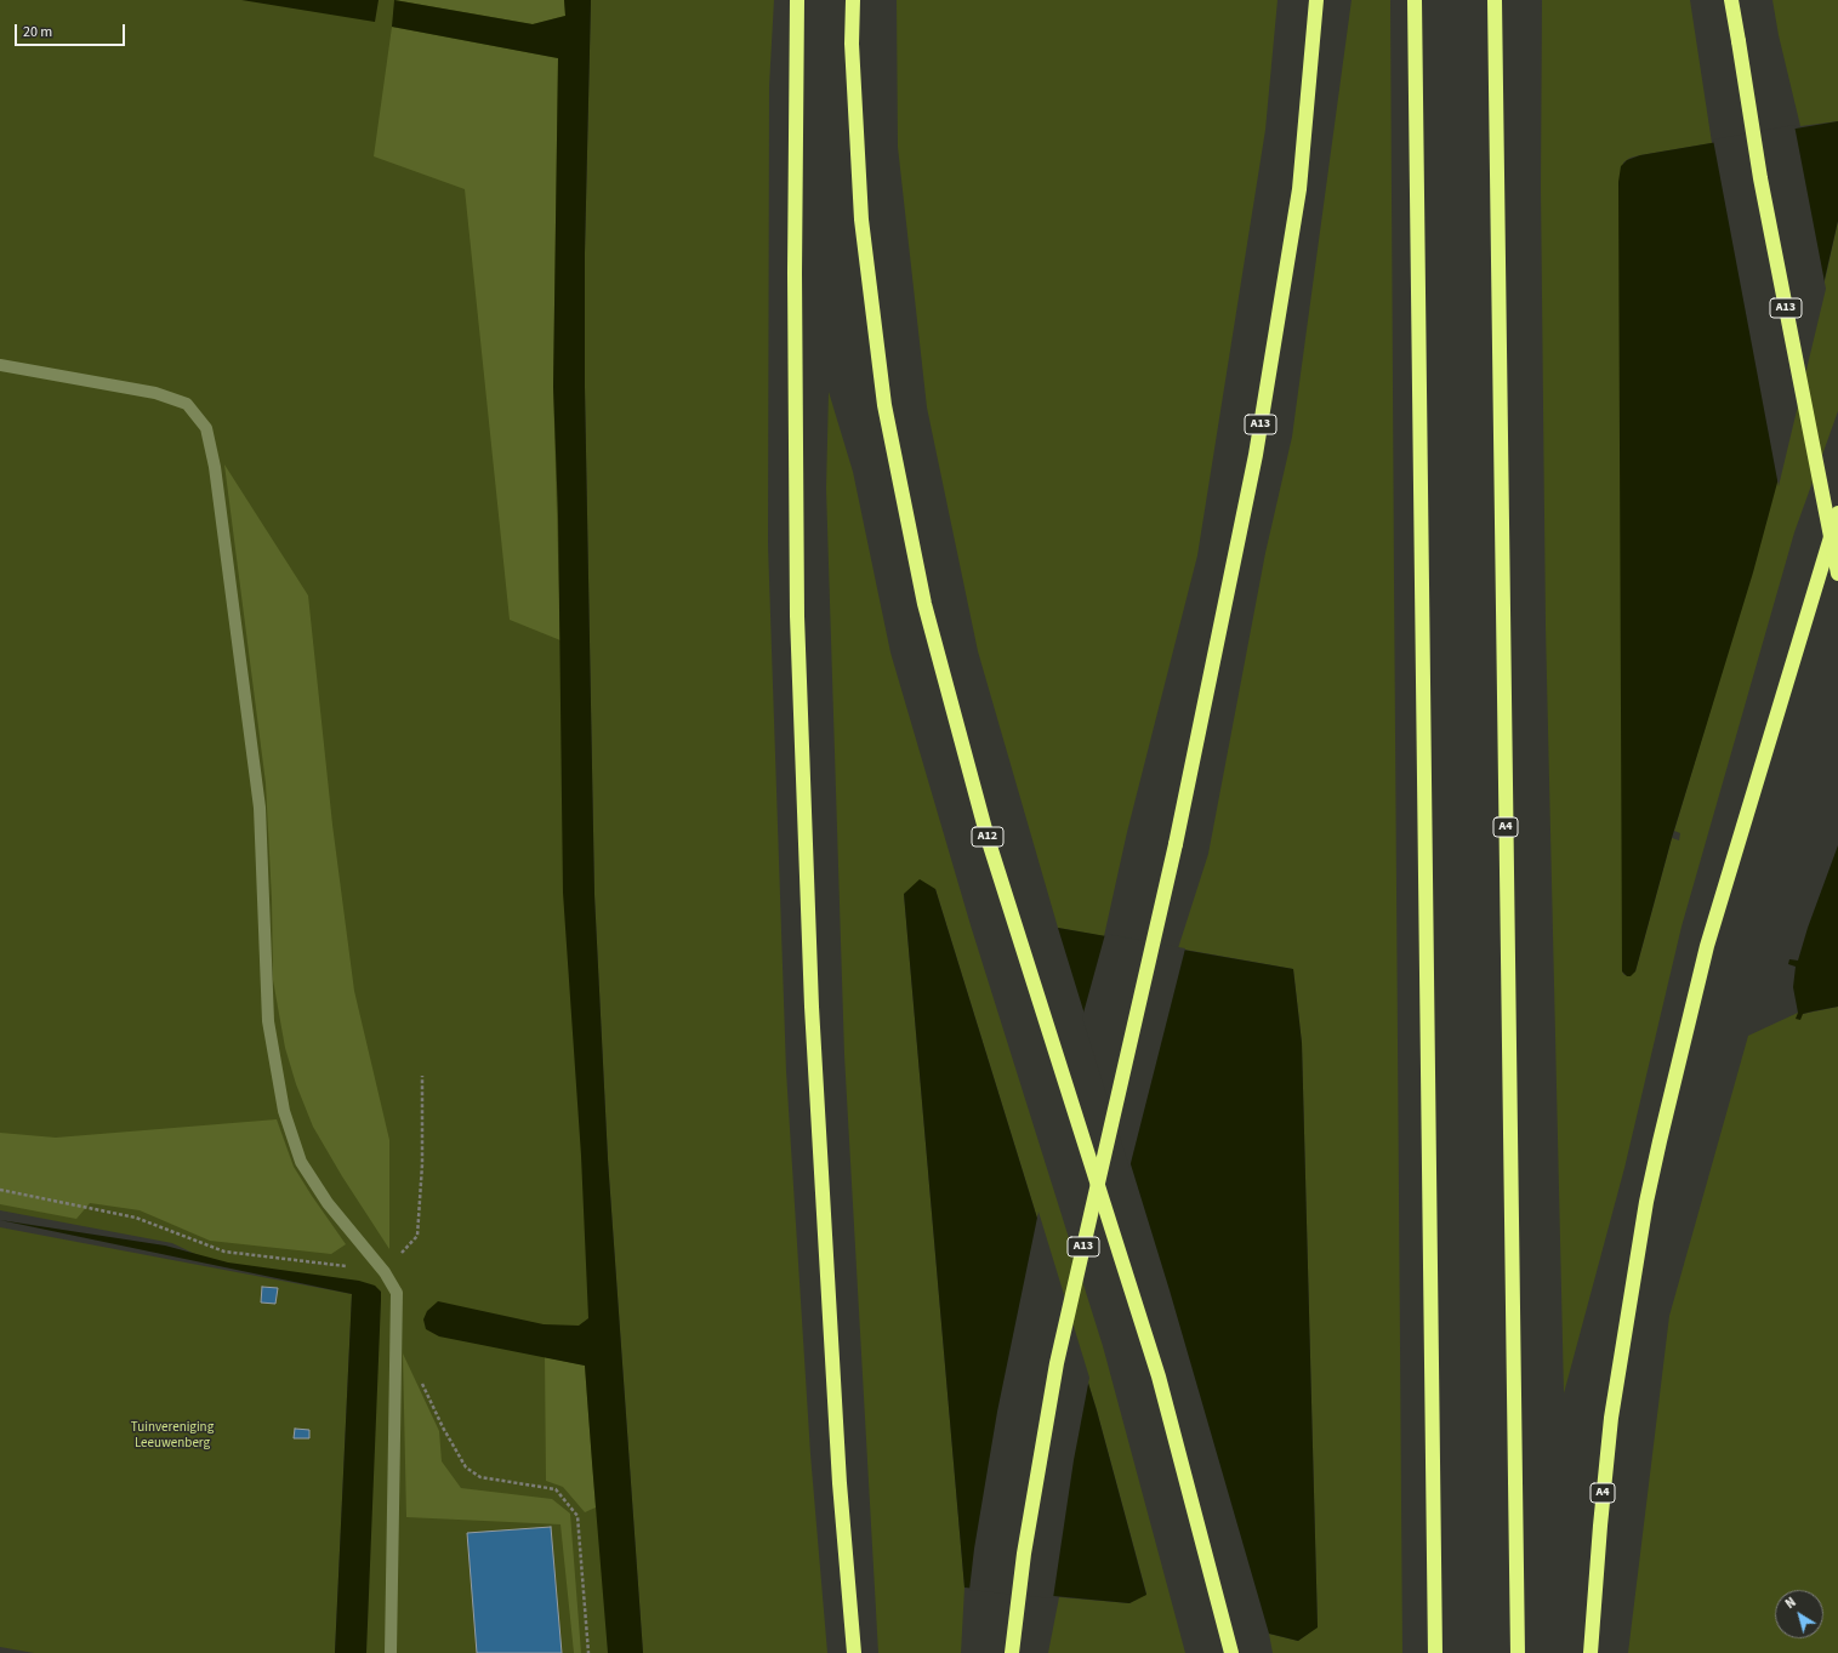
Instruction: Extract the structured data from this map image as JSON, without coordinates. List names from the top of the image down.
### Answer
{
  "streets": {
    "highway": ["A13", "A4", "A12"]
  },
  "parks": ["Tuinvereniging Leeuwenberg"],
  "scale_bar": "20 m",
  "north": "top left"
}
